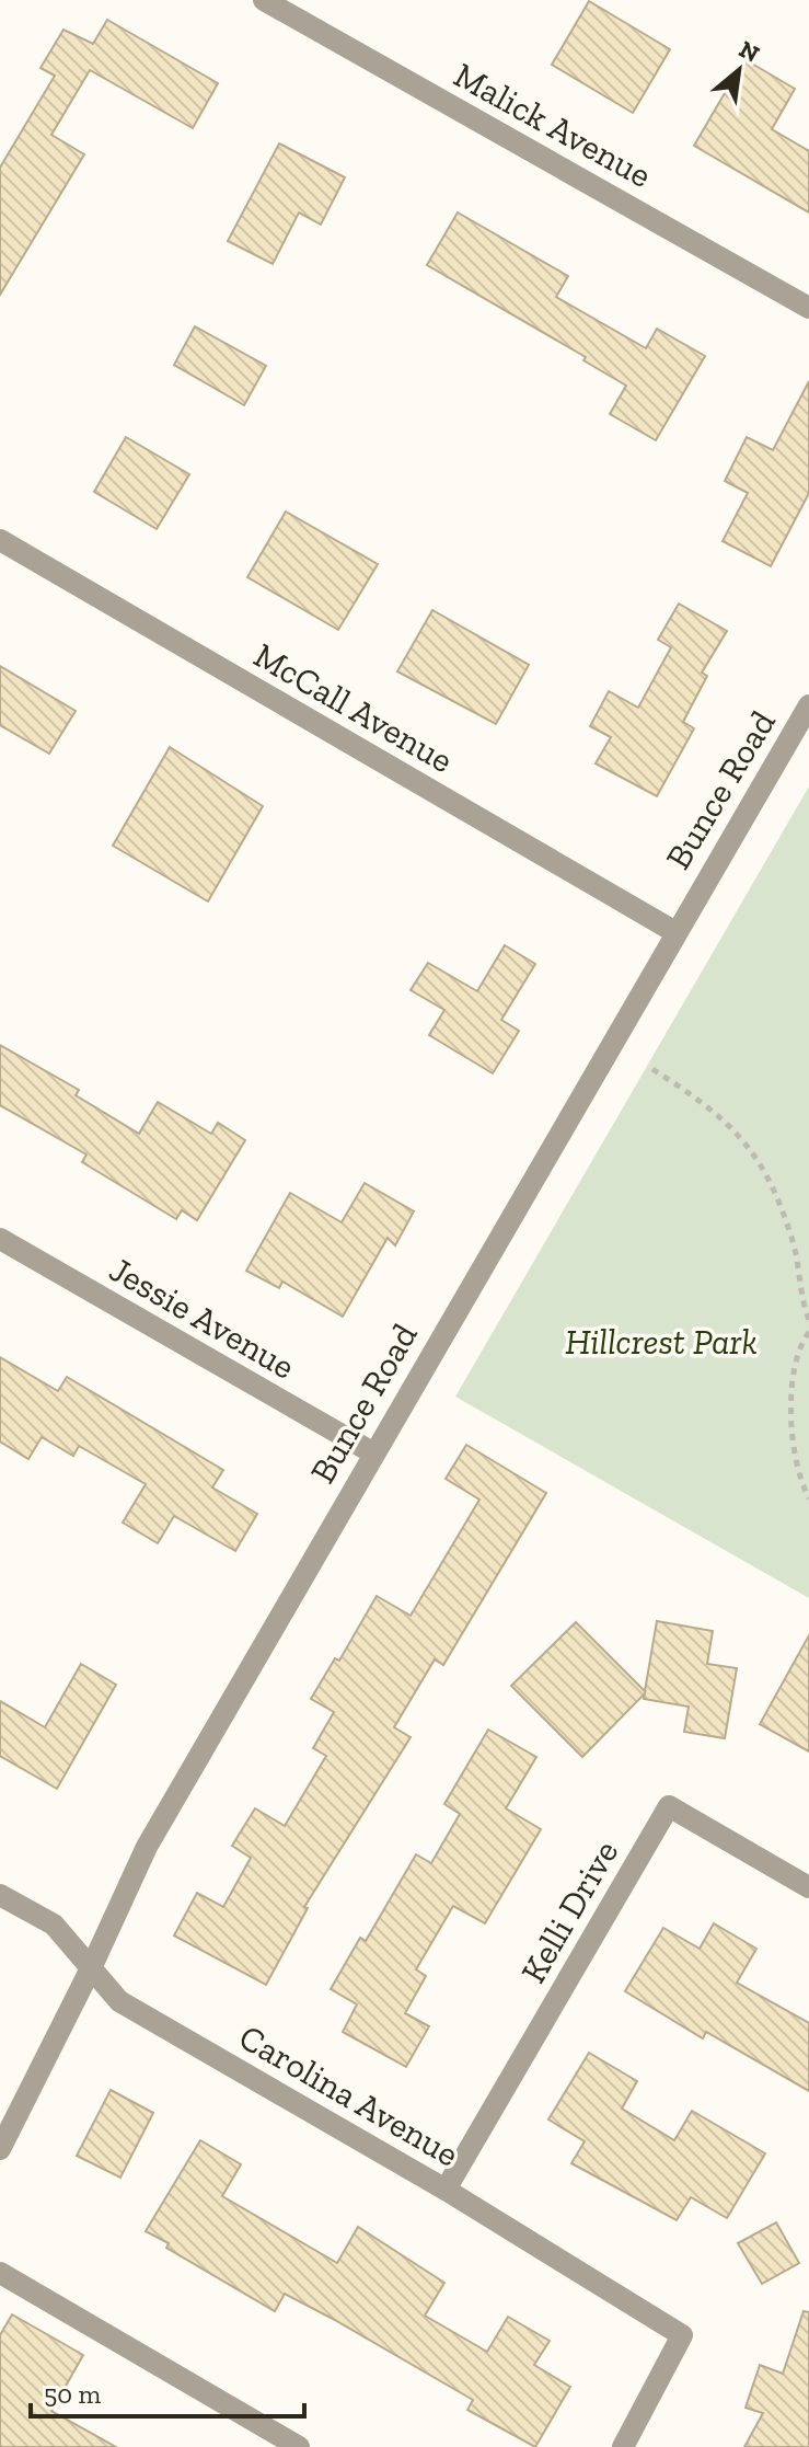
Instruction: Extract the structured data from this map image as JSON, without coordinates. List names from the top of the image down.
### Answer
{
  "streets": {
    "street": [
      "Malick Avenue",
      "McCall Avenue",
      "Bunce Road",
      "Jessie Avenue",
      "Kelli Drive",
      "Carolina Avenue"
    ]
  },
  "crossings": [
    ["McCall Avenue", "Bunce Road"],
    ["Bunce Road", "Jessie Avenue"],
    ["Bunce Road", "Carolina Avenue"],
    ["Kelli Drive", "Carolina Avenue"]
  ],
  "parks": ["Hillcrest Park"],
  "scale_bar": "50 m",
  "north": "top right"
}
